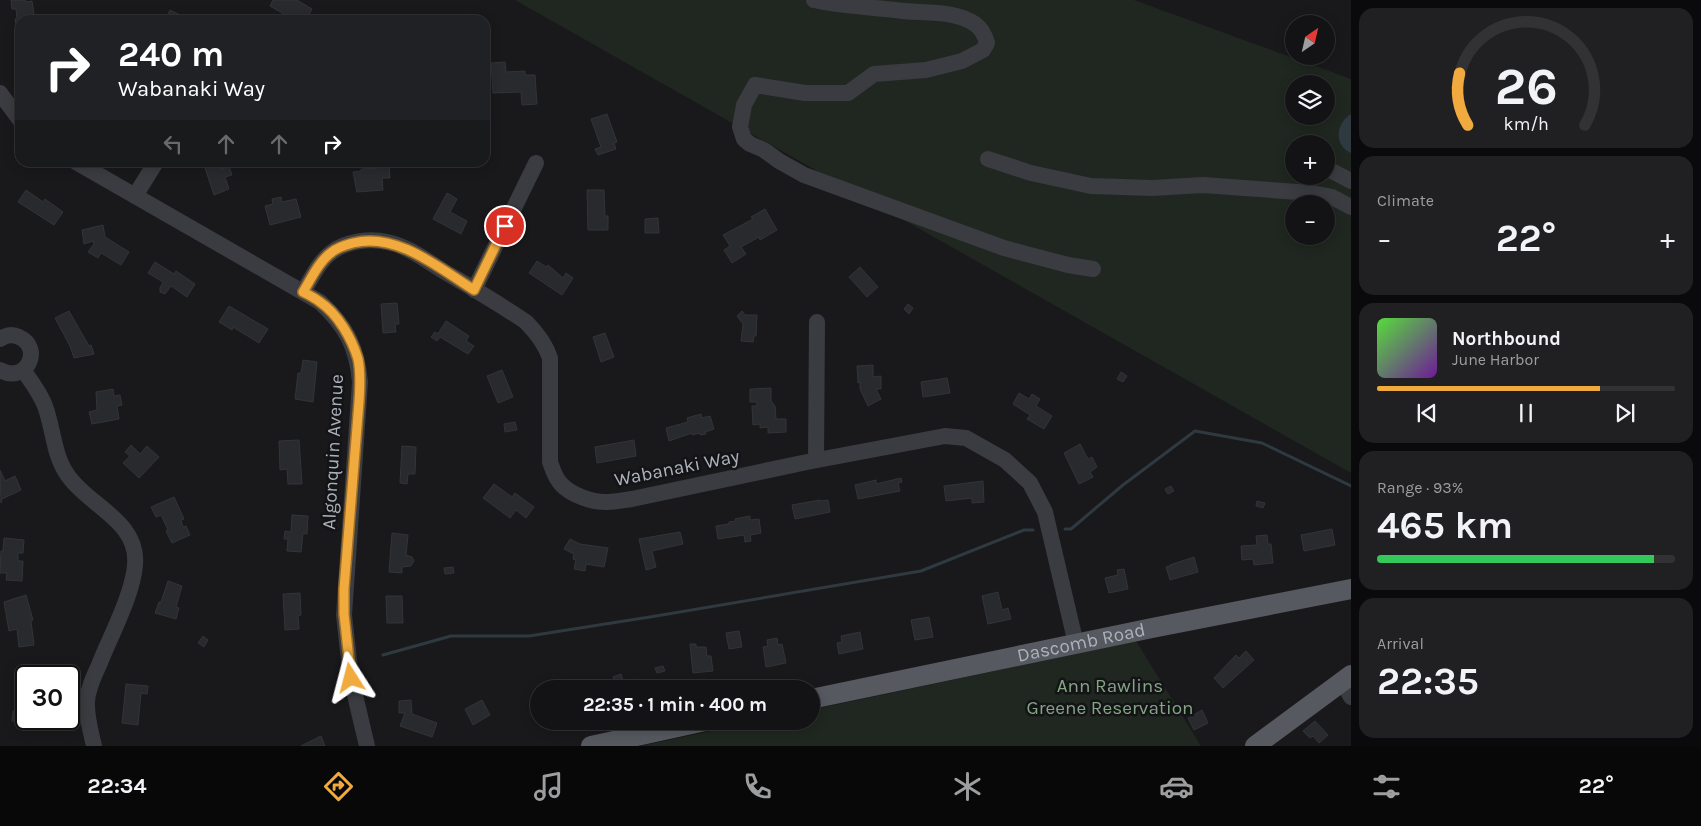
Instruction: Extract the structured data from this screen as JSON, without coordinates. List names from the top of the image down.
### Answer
{
  "streets": {
    "main road": ["Dascomb Road"],
    "street": ["Algonquin Avenue", "Wabanaki Way"]
  },
  "crossings": [
    ["Algonquin Avenue", "Wabanaki Way"],
    ["Wabanaki Way", "Dascomb Road"]
  ],
  "parks": ["Ann Rawlins Greene Reservation"],
  "north": "top right",
  "page": {
    "map_buttons": ["+", "−"],
    "turn": ["240 m", "Wabanaki Way"],
    "tile": [
      "Climate",
      ["Range · 93%", "465 km"],
      ["Arrival", "22:35"]
    ],
    "heat": ["−", "22°", "+"],
    "song": ["Northbound", "June Harbor"],
    "limit": "30",
    "trip": "22:35 · 1 min · 400 m",
    "tabs": ["22:34", "22°"],
    "gauge": ["26", "km/h"]
  }
}
